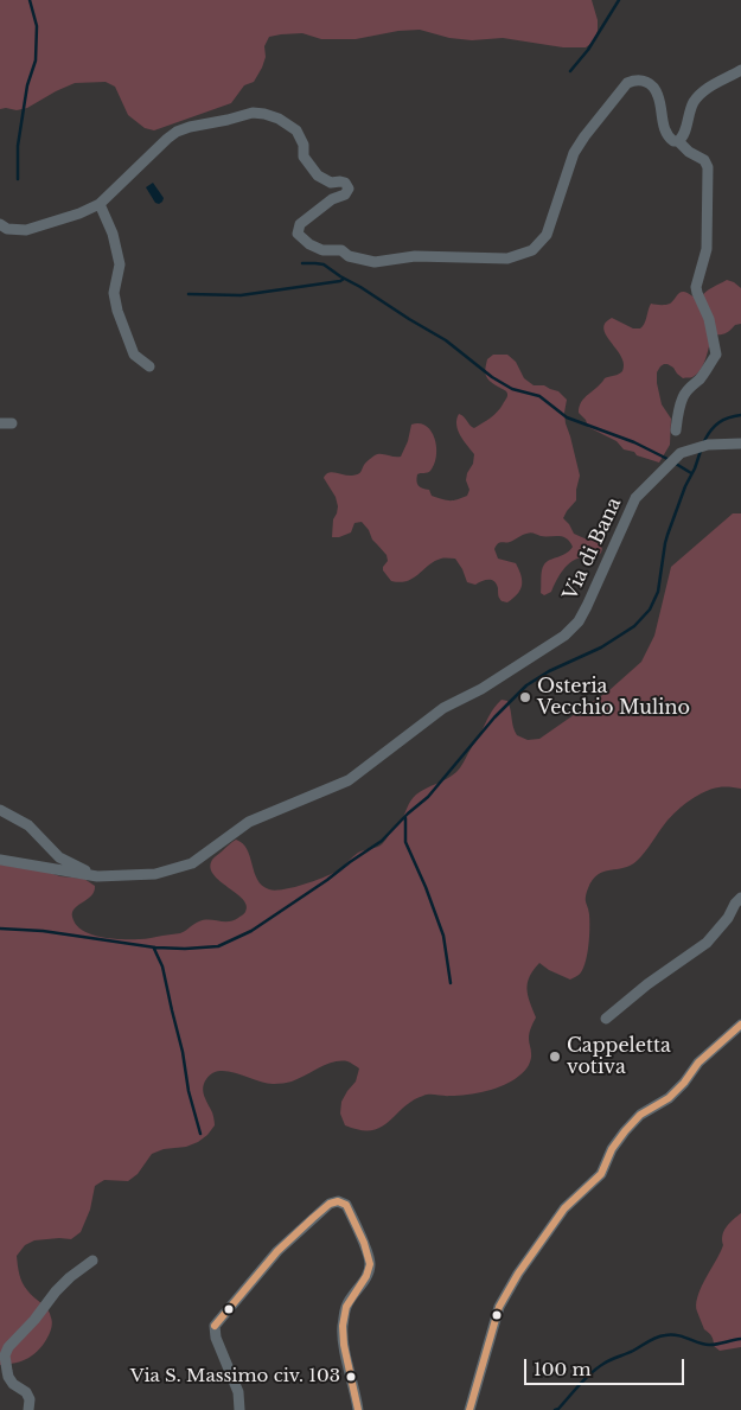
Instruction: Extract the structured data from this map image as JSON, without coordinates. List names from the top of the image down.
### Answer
{
  "streets": {
    "street": ["Via di Bana"]
  },
  "places": ["Osteria Vecchio Mulino", "Cappeletta votiva", "Via S. Massimo civ. 103"],
  "scale_bar": "100 m"
}
